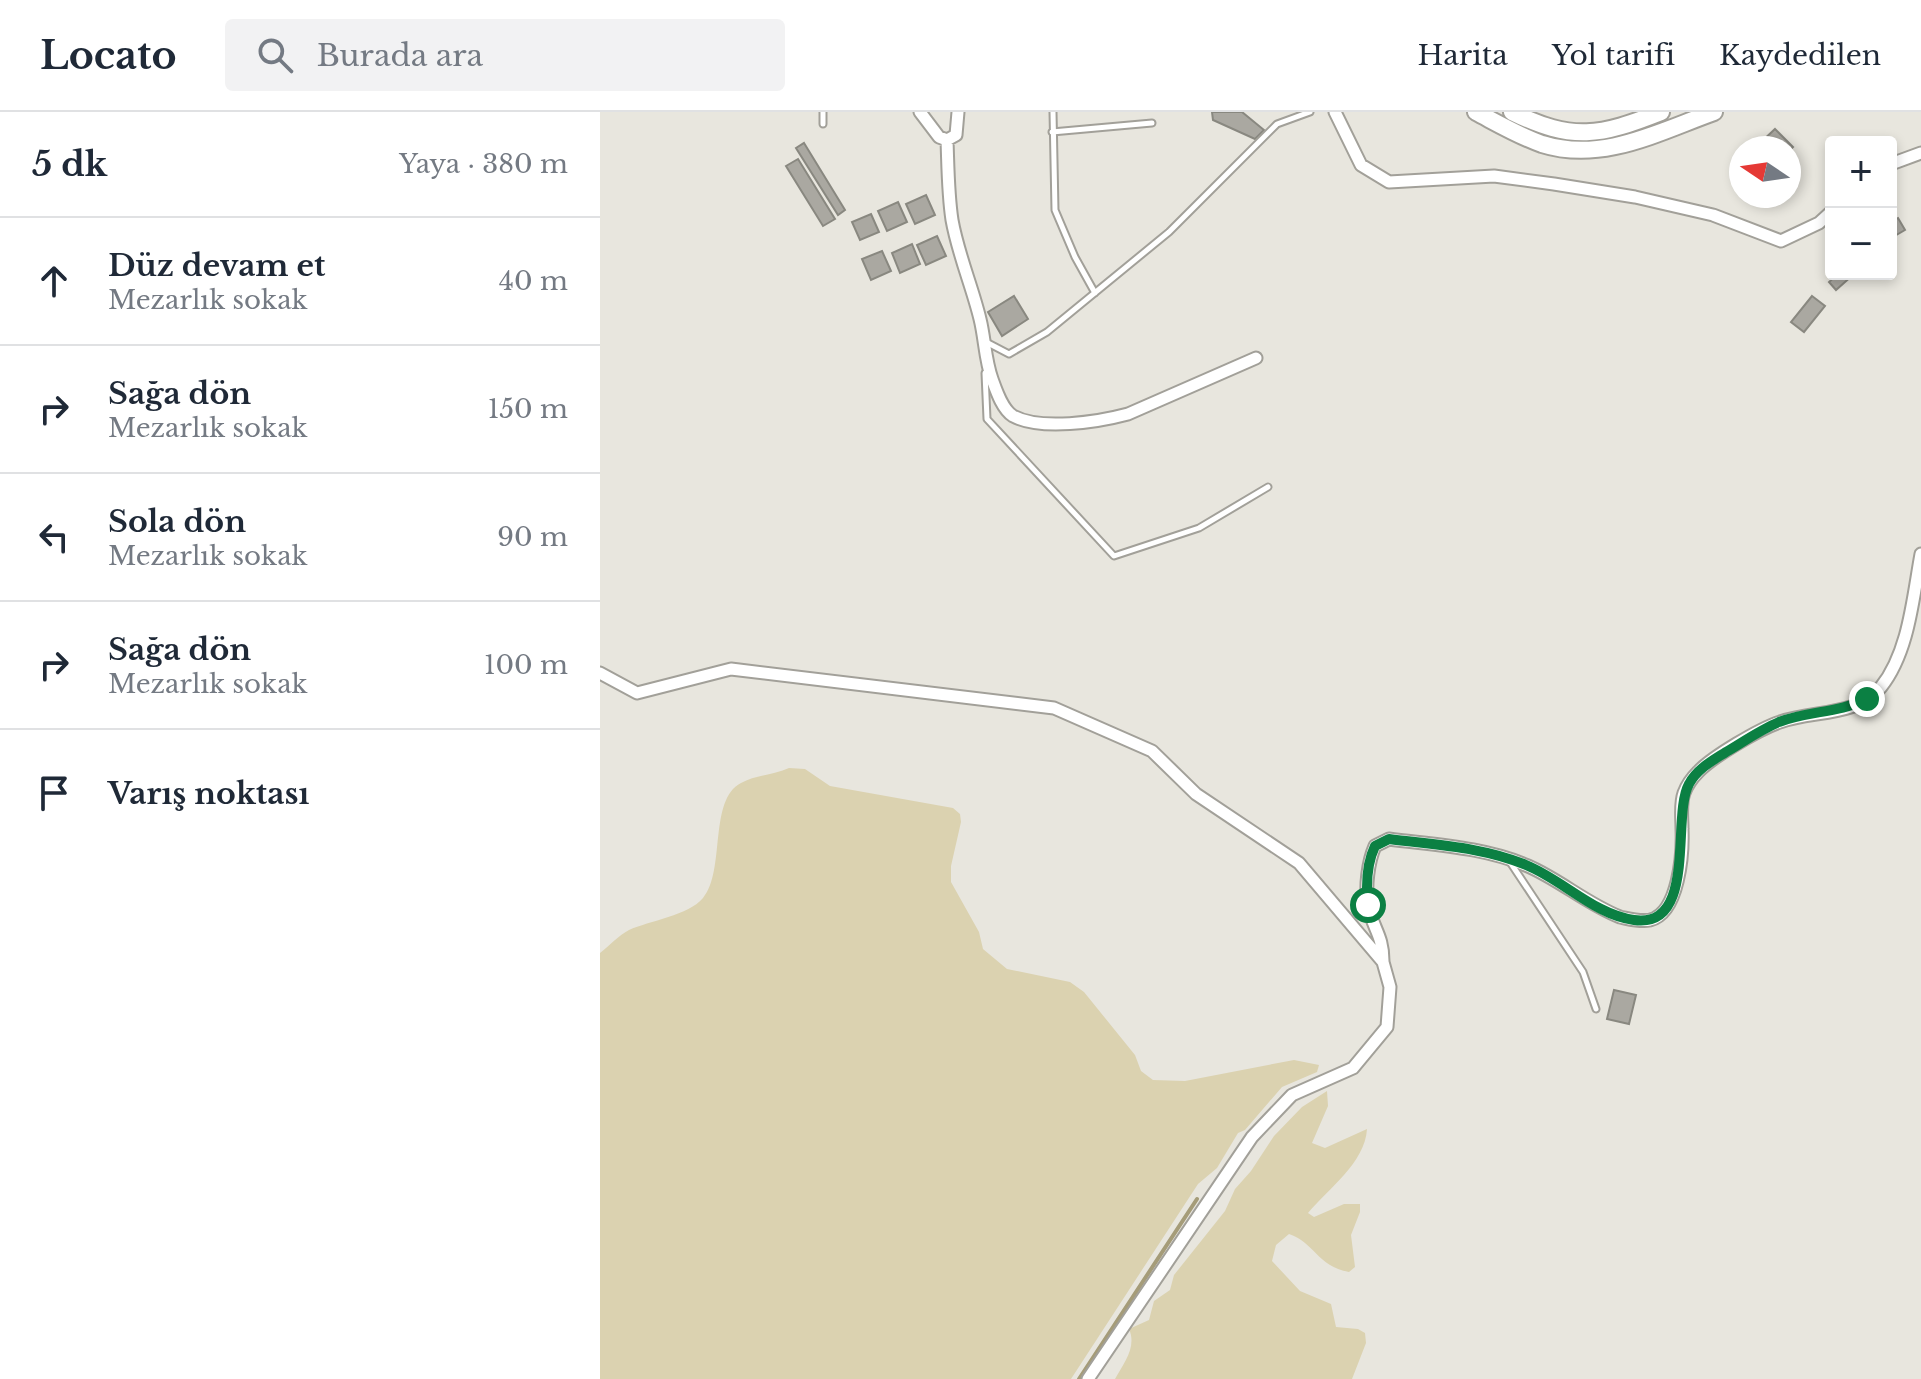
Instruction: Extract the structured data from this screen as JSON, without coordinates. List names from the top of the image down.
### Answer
{
  "north": "left",
  "page": {
    "header": "Locato",
    "search": "Burada ara",
    "nav": ["Harita", "Yol tarifi", "Kaydedilen"],
    "heading": ["5 dk", "Yaya · 380 m"],
    "map_buttons": ["+", "−"],
    "list": [
      ["Düz devam et", "Mezarlık sokak", "40 m"],
      ["Sağa dön", "Mezarlık sokak", "150 m"],
      ["Sola dön", "Mezarlık sokak", "90 m"],
      ["Sağa dön", "Mezarlık sokak", "100 m"],
      "Varış noktası"
    ]
  }
}
